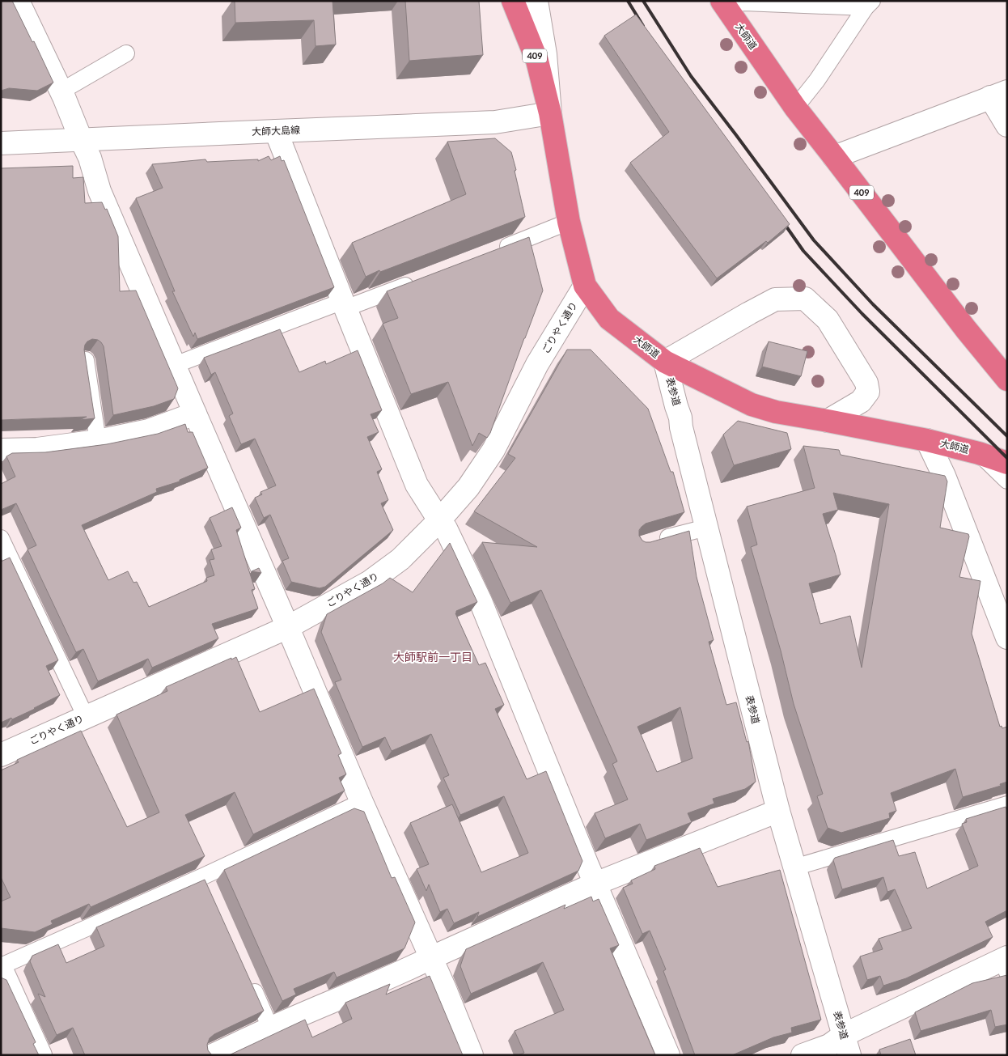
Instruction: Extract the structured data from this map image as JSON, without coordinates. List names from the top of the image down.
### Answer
{
  "streets": {
    "highway": ["大師道", "409"],
    "street": ["大師大島線", "ごりやく通り", "表参道"]
  },
  "crossings": [
    ["大師道", "大師大島線"],
    ["大師道", "ごりやく通り"],
    ["大師道", "表参道"]
  ],
  "districts": ["大師駅前一丁目"]
}
